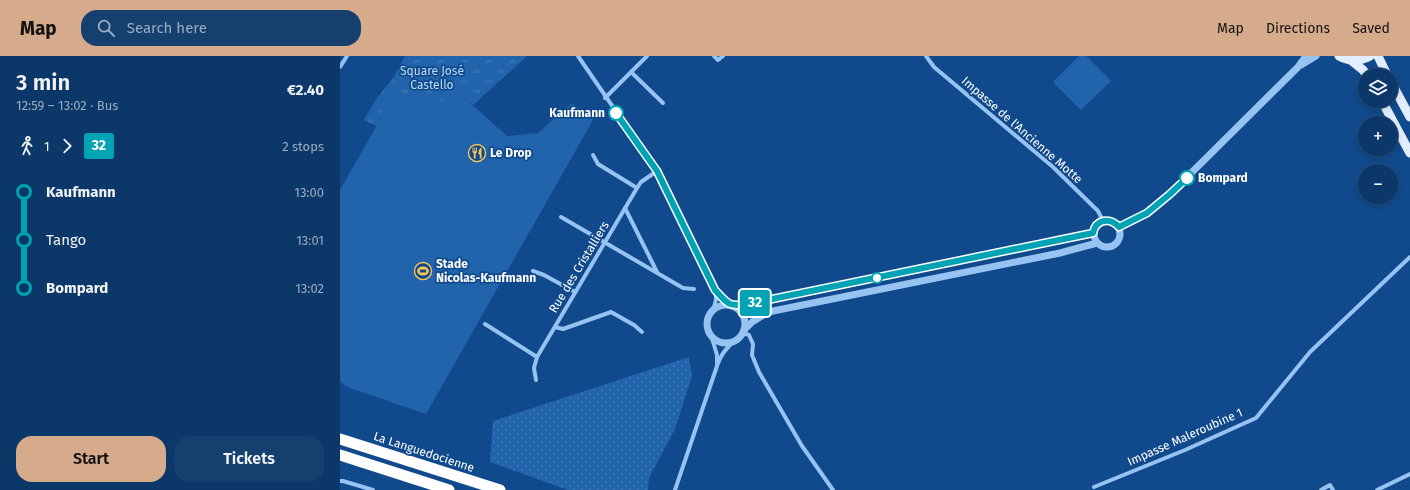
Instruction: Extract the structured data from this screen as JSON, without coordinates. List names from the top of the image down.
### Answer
{
  "streets": {
    "highway": ["La Languedocienne"],
    "street": ["Impasse de l'Ancienne Motte", "Rue des Cristalliers", "Impasse Maleroubine 1"]
  },
  "parks": ["Square José Castello"],
  "places": {
    "other": ["Kaufmann", "Bompard"],
    "restaurant": ["Le Drop"],
    "sports": ["Stade Nicolas-Kaufmann"]
  },
  "lines": ["bus line 32"],
  "page": {
    "header": "Map",
    "search": "Search here",
    "nav": ["Map", "Directions", "Saved"],
    "heading": ["3 min", "12:59 – 13:02 · Bus", "€2.40"],
    "on_map": "32",
    "map_buttons": ["+", "−"],
    "legs": ["1", "32", "2 stops"],
    "list": [
      {
        "name": "Kaufmann",
        "value": "13:00"
      },
      {
        "name": "Tango",
        "value": "13:01"
      },
      {
        "name": "Bompard",
        "value": "13:02"
      }
    ],
    "buttons": ["Start", "Tickets"]
  }
}
